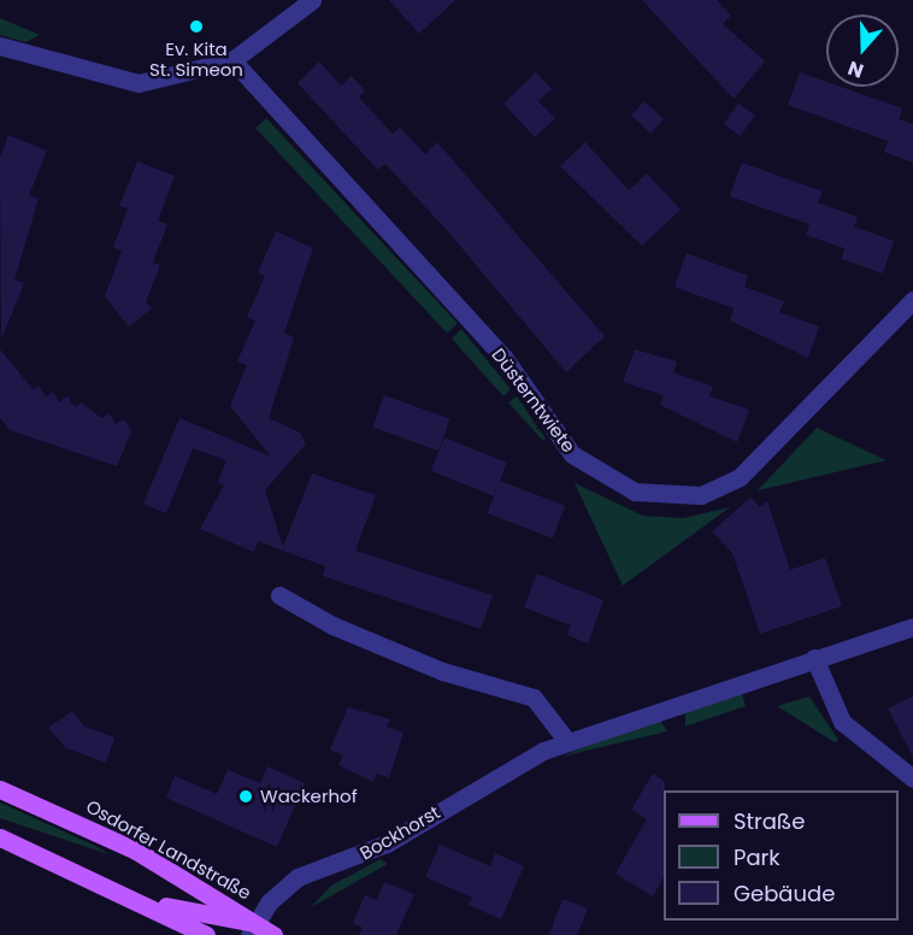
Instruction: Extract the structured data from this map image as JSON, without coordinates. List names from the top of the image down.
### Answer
{
  "streets": {
    "main road": ["Osdorfer Landstraße"],
    "street": ["Düsterntwiete", "Bockhorst"]
  },
  "crossings": [
    ["Bockhorst", "Osdorfer Landstraße"]
  ],
  "places": ["Ev. Kita St. Simeon", "Wackerhof"],
  "legend": ["Straße", "Park", "Gebäude"],
  "north": "bottom"
}
